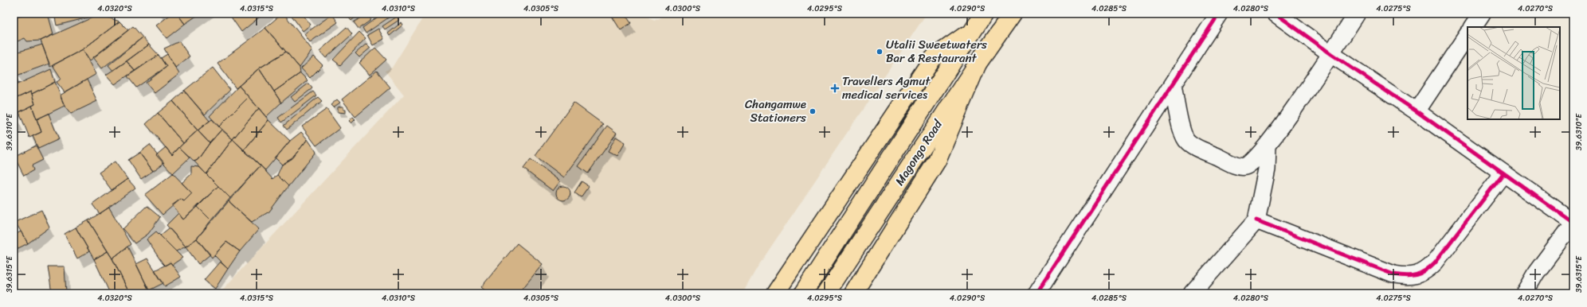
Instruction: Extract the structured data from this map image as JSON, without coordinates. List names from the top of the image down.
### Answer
{
  "streets": {
    "main road": ["Magongo Road"]
  },
  "places": {
    "other": ["Utalii Sweetwaters Bar & Restaurant", "Changamwe Stationers"],
    "health": ["Travellers Agmut medical services"]
  },
  "coordinates": [
    "4.0320°S",
    "4.0315°S",
    "4.0310°S",
    "4.0305°S",
    "4.0300°S",
    "4.0295°S",
    "4.0290°S",
    "4.0285°S",
    "4.0280°S",
    "4.0275°S",
    "4.0270°S",
    "39.6310°E",
    "39.6315°E"
  ]
}
